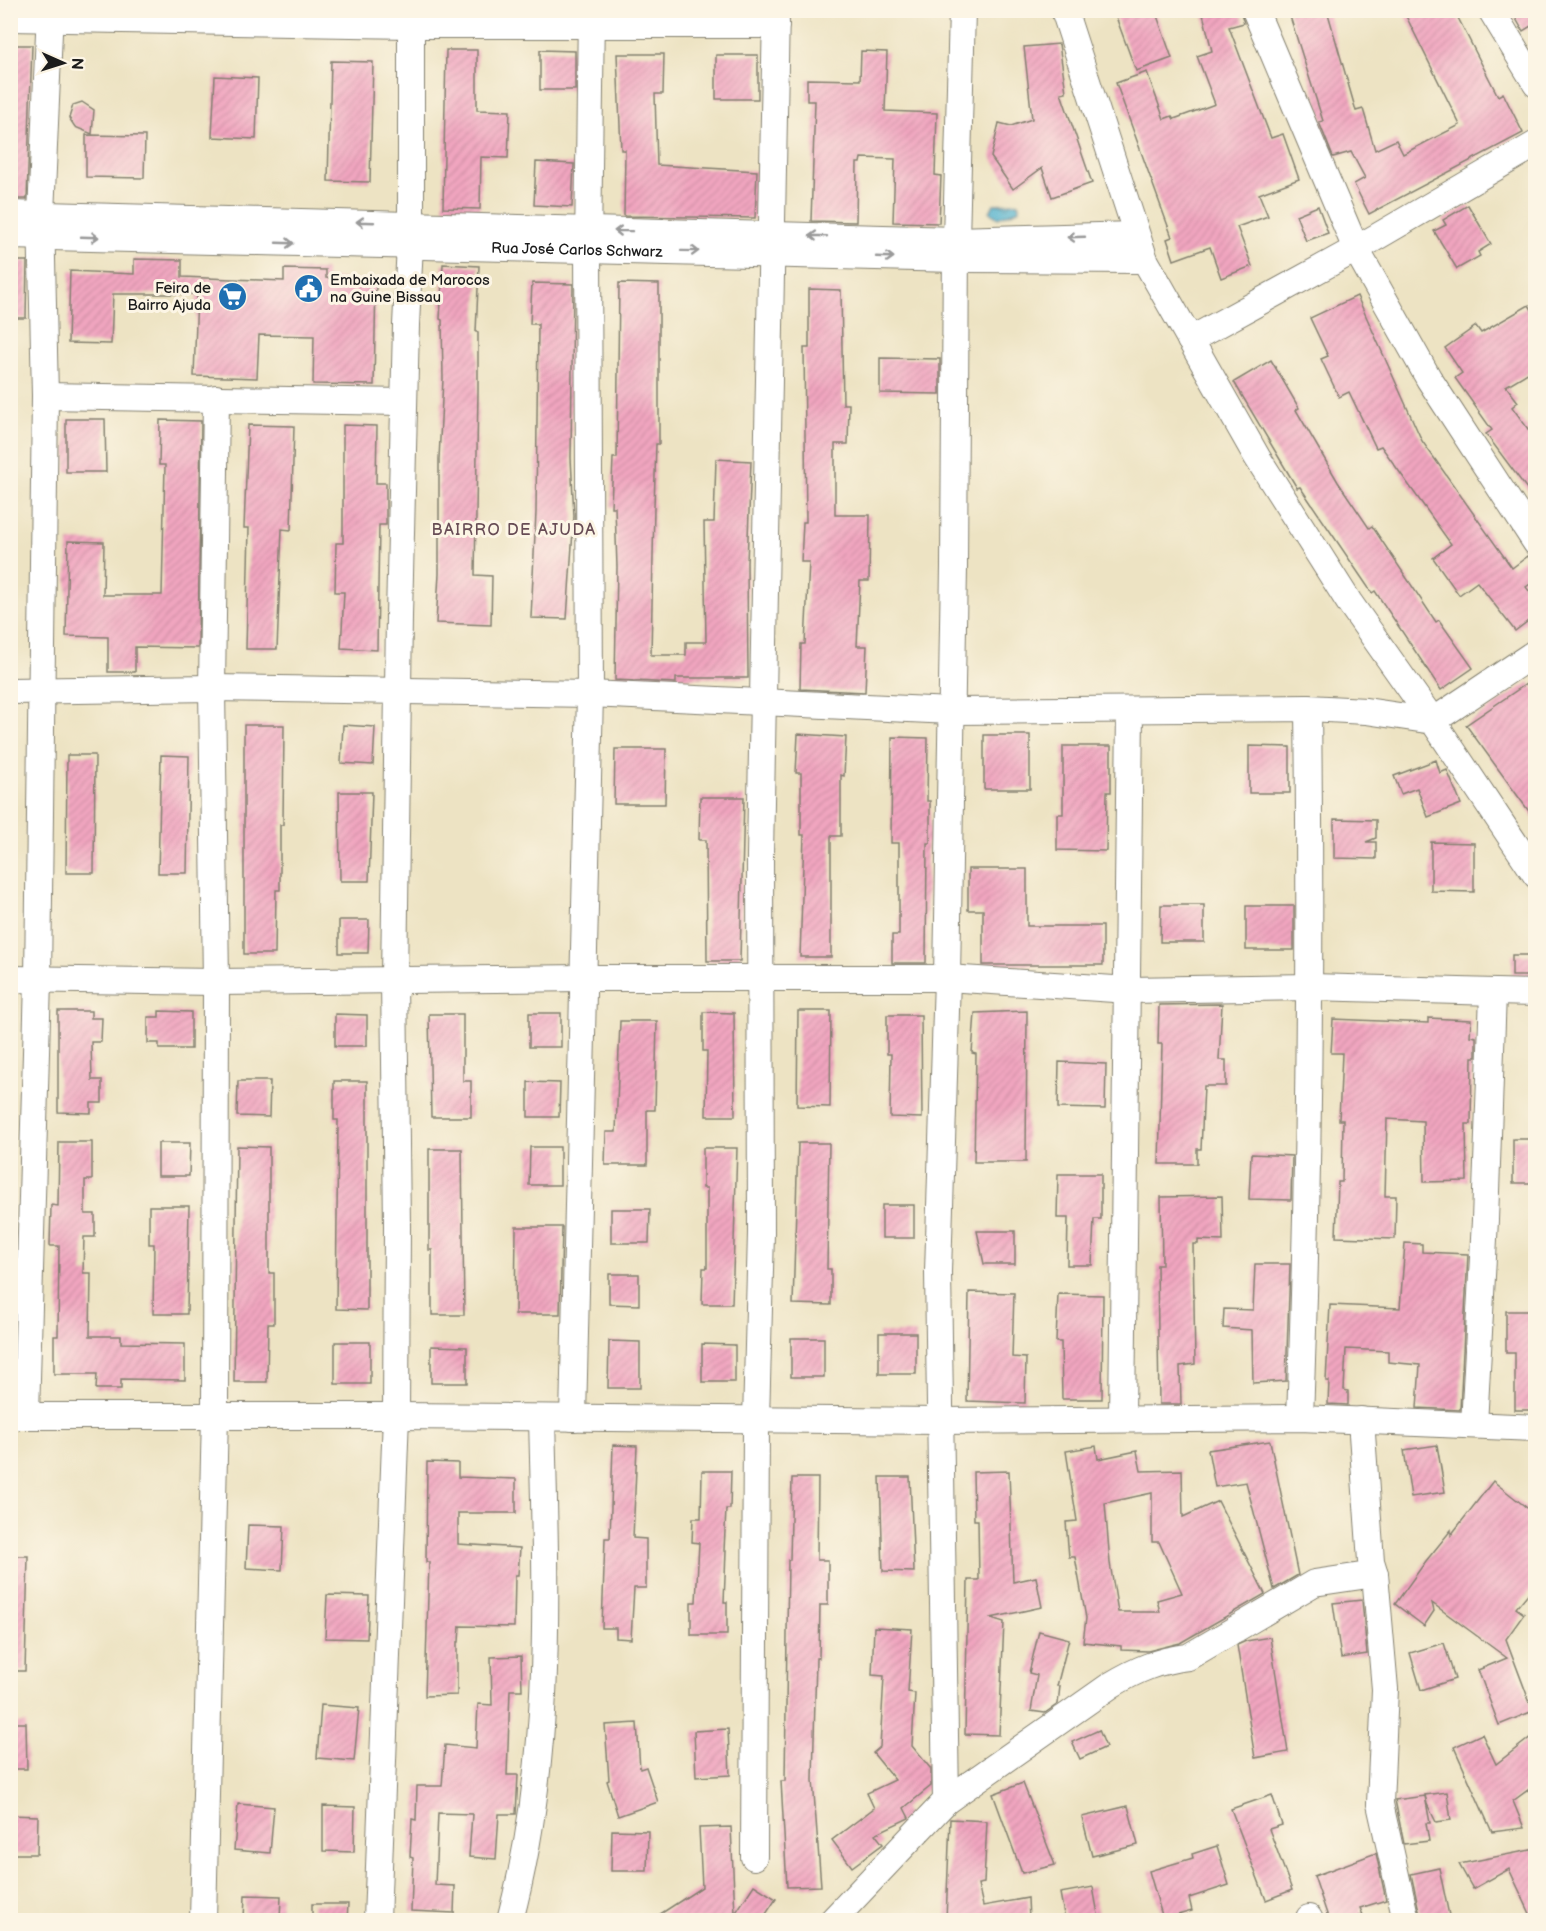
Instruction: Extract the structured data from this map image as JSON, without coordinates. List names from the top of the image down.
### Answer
{
  "streets": {
    "street": ["Rua José Carlos Schwarz"]
  },
  "districts": ["BAIRRO DE AJUDA"],
  "places": {
    "public building": ["Embaixada de Marocos na Guine Bissau"],
    "supermarket": ["Feira de Bairro Ajuda"]
  },
  "north": "right"
}
